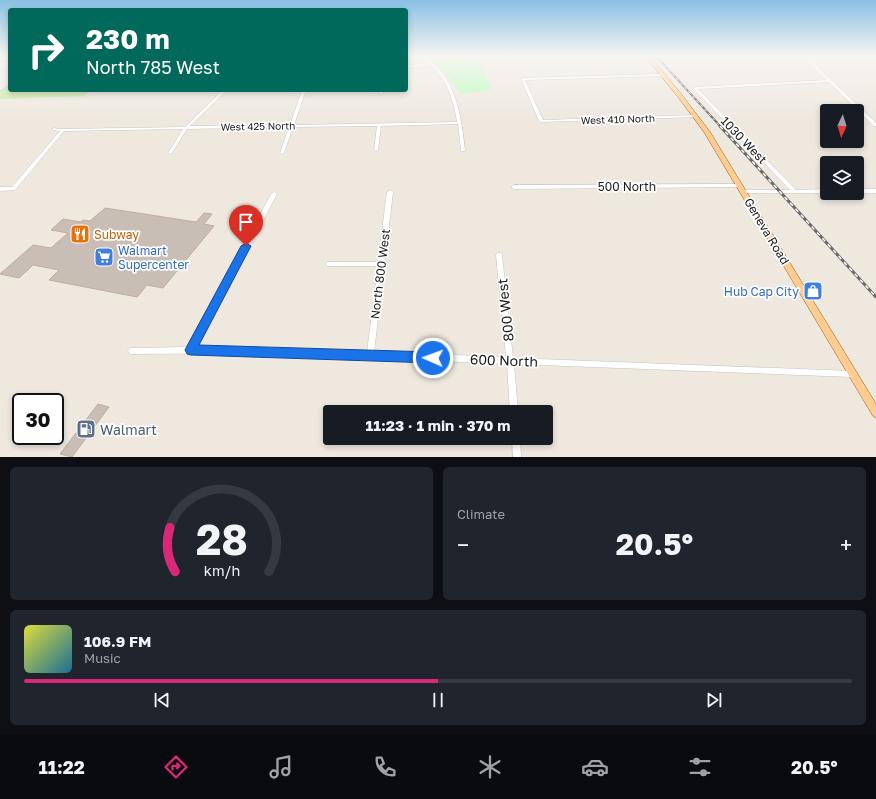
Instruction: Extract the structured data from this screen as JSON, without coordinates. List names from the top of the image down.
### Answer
{
  "streets": {
    "main road": ["Geneva Road"],
    "street": [
      "West 410 North",
      "West 425 North",
      "1030 West",
      "500 North",
      "North 800 West",
      "800 West",
      "600 North"
    ]
  },
  "crossings": [
    ["West 410 North", "Geneva Road"],
    ["1030 West", "500 North"],
    ["500 North", "Geneva Road"],
    ["Geneva Road", "600 North"],
    ["North 800 West", "600 North"],
    ["800 West", "600 North"]
  ],
  "places": {
    "restaurant": ["Subway"],
    "supermarket": ["Walmart Supercenter"],
    "shop": ["Hub Cap City"],
    "fuel station": ["Walmart"]
  },
  "north": "bottom",
  "page": {
    "turn": ["230 m", "North 785 West"],
    "limit": "30",
    "trip": "11:23 · 1 min · 370 m",
    "tile": "Climate",
    "heat": ["−", "20.5°", "+"],
    "song": ["106.9 FM", "Music"],
    "tabs": ["11:22", "20.5°"],
    "gauge": ["28", "km/h"]
  }
}
